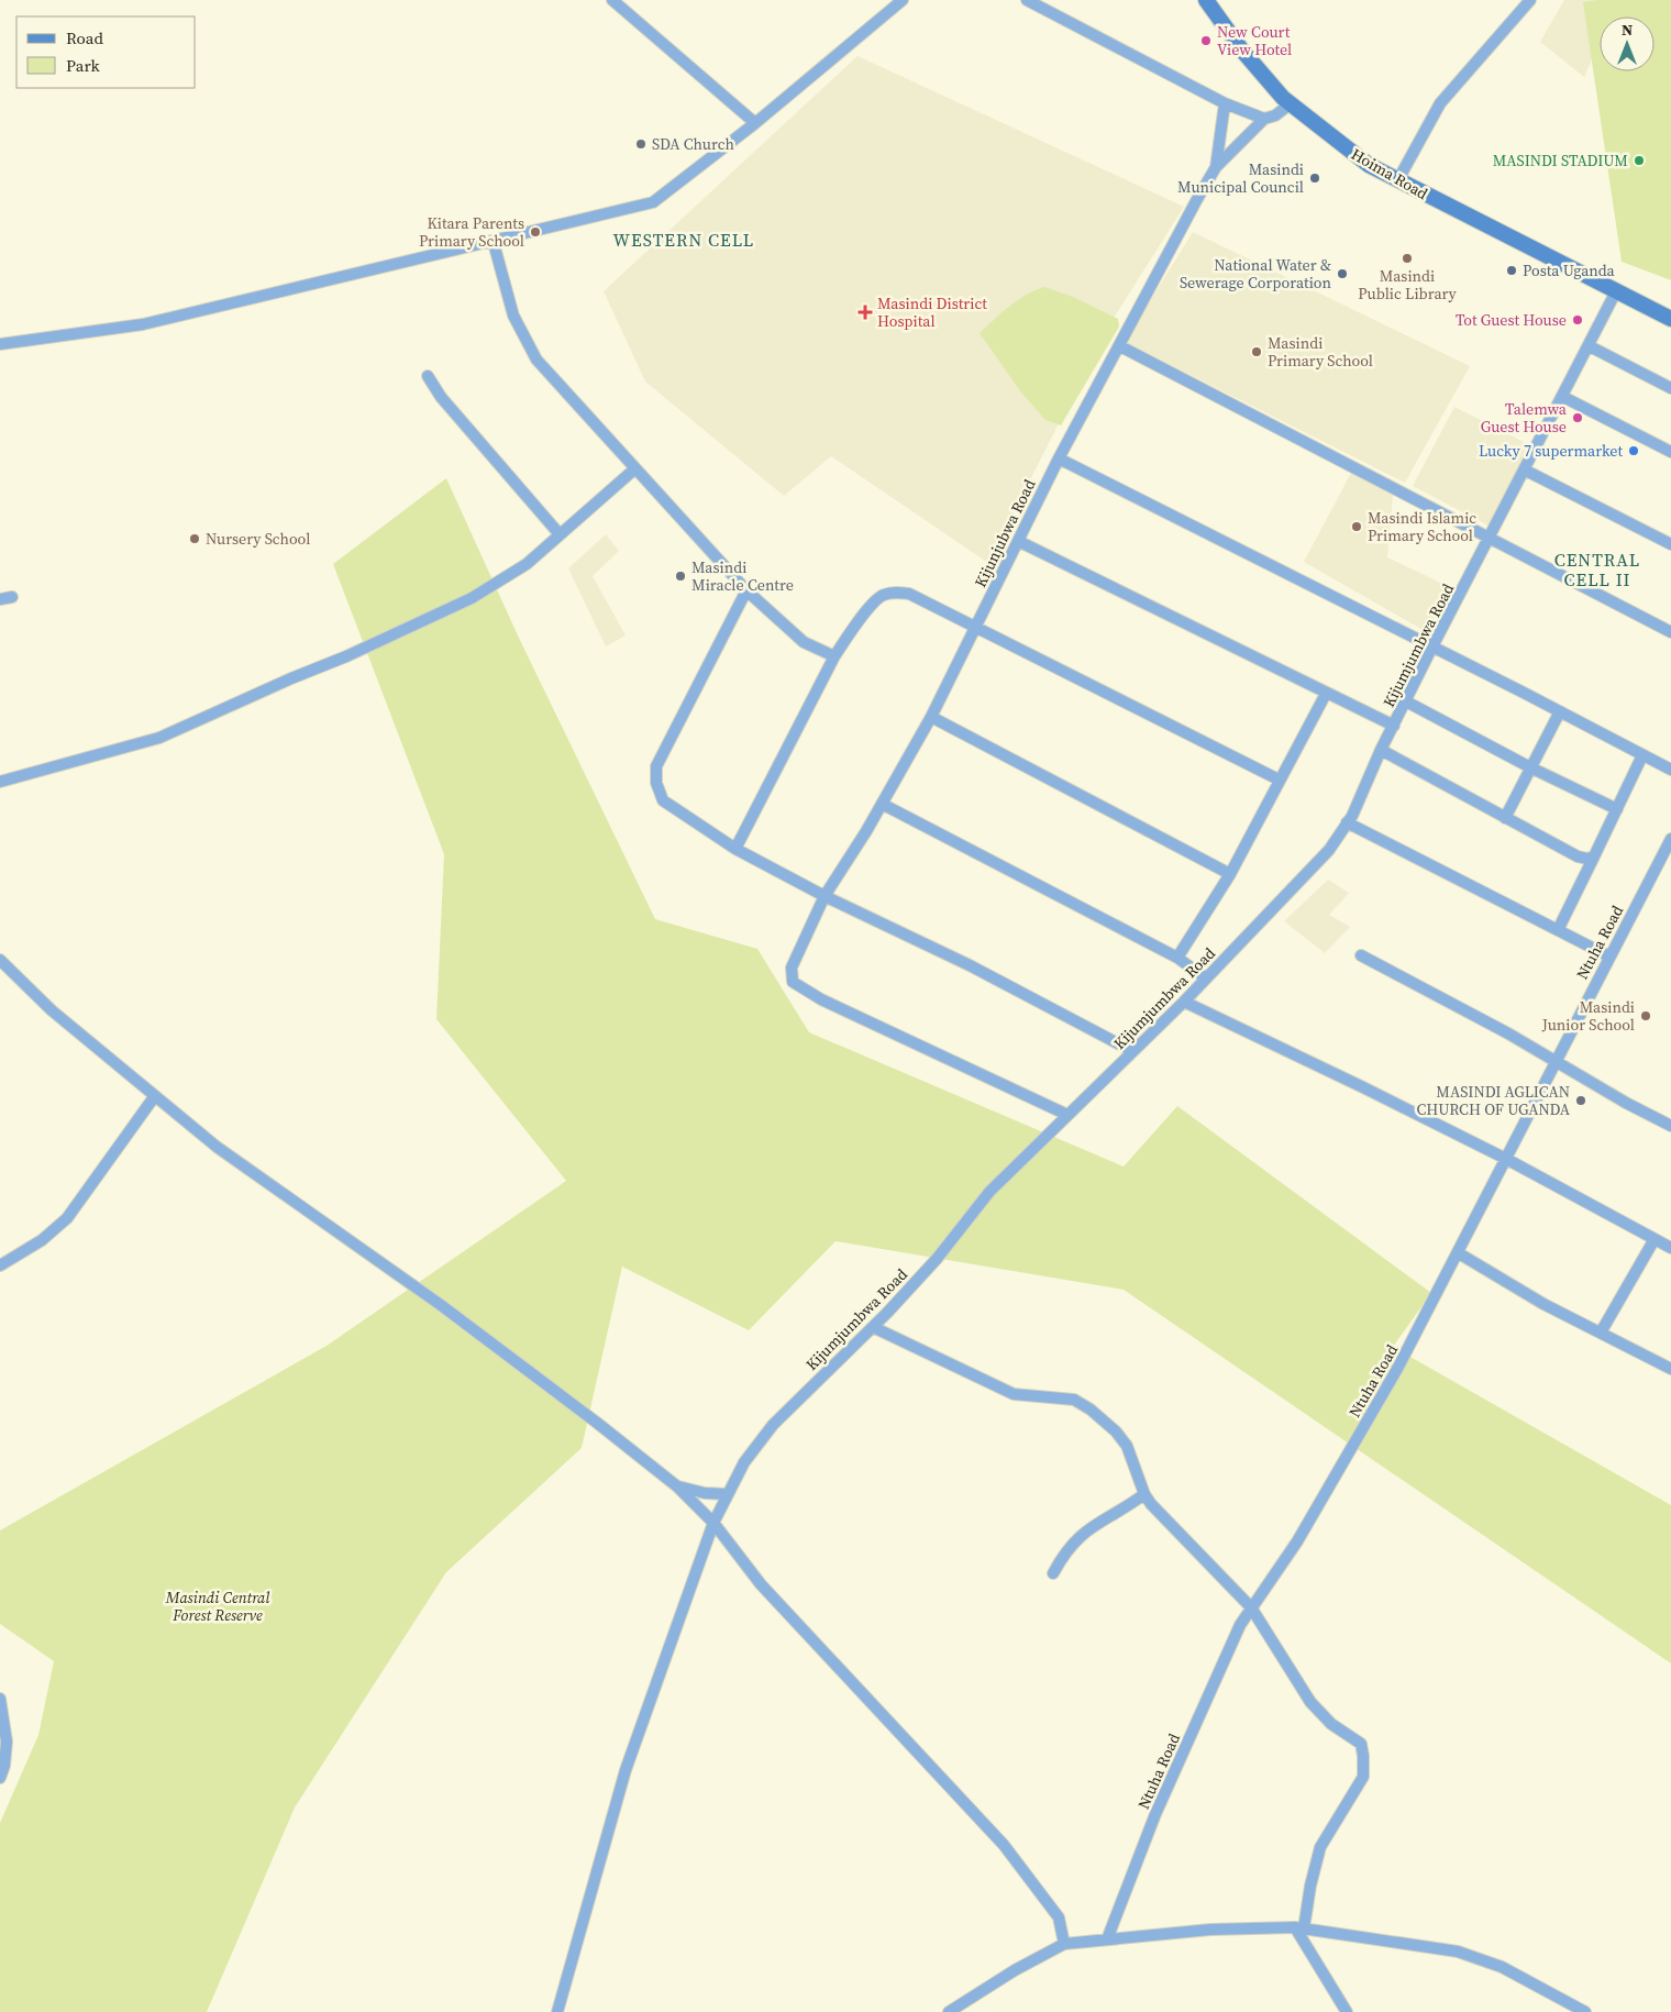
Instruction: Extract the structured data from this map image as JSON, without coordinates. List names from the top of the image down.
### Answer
{
  "streets": {
    "main road": ["Hoima Road"],
    "street": ["Kijunjubwa Road", "Kijumjumbwa Road", "Ntuha Road"]
  },
  "crossings": [
    ["Hoima Road", "Kijunjubwa Road"],
    ["Hoima Road", "Kijumjumbwa Road"],
    ["Kijunjubwa Road", "Kijumjumbwa Road"]
  ],
  "districts": ["WESTERN CELL", "CENTRAL CELL II"],
  "parks": ["Masindi Central Forest Reserve"],
  "places": {
    "other": [
      "New Court View Hotel",
      "SDA Church",
      "MASINDI STADIUM",
      "Masindi Municipal Council",
      "Kitara Parents Primary School",
      "Masindi Public Library",
      "Posta Uganda",
      "National Water & Sewerage Corporation",
      "Tot Guest House",
      "Masindi Primary School",
      "Talemwa Guest House",
      "Lucky 7 supermarket",
      "Masindi Islamic Primary School",
      "Nursery School",
      "Masindi Miracle Centre",
      "Masindi Junior School",
      "MASINDI AGLICAN CHURCH OF UGANDA"
    ],
    "health": ["Masindi District Hospital"]
  },
  "legend": ["Road", "Park"],
  "north": "top"
}
